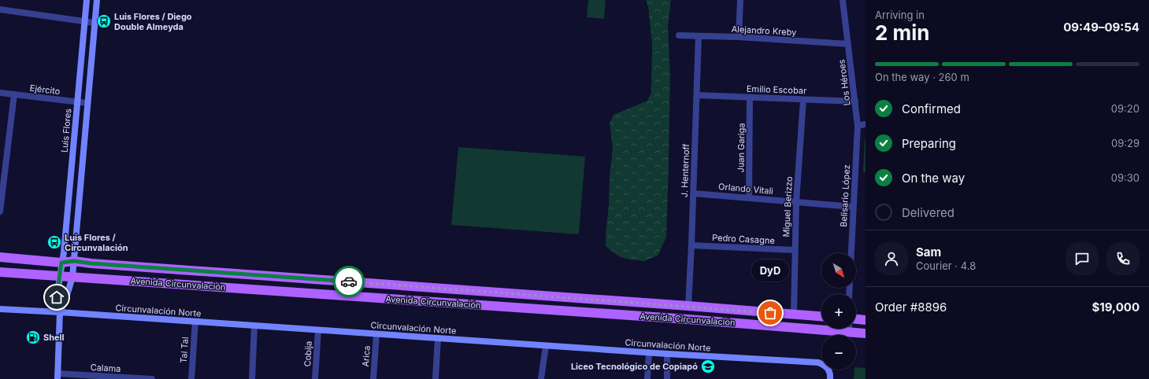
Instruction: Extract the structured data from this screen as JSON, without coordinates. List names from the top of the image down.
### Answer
{
  "streets": {
    "main road": ["Avenida Circunvalación"],
    "street": [
      "Alejandro Kreby",
      "Los Héroes",
      "Ejército",
      "Emilio Escobar",
      "Luis Flores",
      "Juan Gariga",
      "J. Henternoff",
      "Orlando Vitali",
      "Belisario López",
      "Miguel Berizzo",
      "Pedro Casagne",
      "Circunvalación Norte",
      "Tal Tal",
      "Cobija",
      "Arica",
      "Calama"
    ]
  },
  "crossings": [
    ["Alejandro Kreby", "Los Héroes"],
    ["Alejandro Kreby", "J. Henternoff"],
    ["Los Héroes", "Emilio Escobar"],
    ["Los Héroes", "Belisario López"],
    ["Ejército", "Luis Flores"],
    ["Emilio Escobar", "Juan Gariga"],
    ["Emilio Escobar", "J. Henternoff"],
    ["Emilio Escobar", "Miguel Berizzo"],
    ["Luis Flores", "Avenida Circunvalación"],
    ["Luis Flores", "Circunvalación Norte"],
    ["Juan Gariga", "Orlando Vitali"],
    ["J. Henternoff", "Orlando Vitali"],
    ["J. Henternoff", "Pedro Casagne"],
    ["J. Henternoff", "Avenida Circunvalación"],
    ["Orlando Vitali", "Belisario López"],
    ["Orlando Vitali", "Miguel Berizzo"],
    ["Miguel Berizzo", "Pedro Casagne"],
    ["Miguel Berizzo", "Avenida Circunvalación"],
    ["Circunvalación Norte", "Tal Tal"],
    ["Circunvalación Norte", "Cobija"],
    ["Circunvalación Norte", "Arica"]
  ],
  "places": {
    "bus stop": ["Luis Flores / Diego Double Almeyda", "Luis Flores / Circunvalación"],
    "other": ["DyD"],
    "fuel station": ["Shell"],
    "school or university": ["Liceo Tecnológico de Copiapó"]
  },
  "north": "bottom right",
  "page": {
    "heading": ["2 min", "Arriving in", "09:49–09:54"],
    "panel": [
      "Sam",
      "Courier · 4.8",
      "Order #8896",
      "$19,000"
    ],
    "bar": "On the way · 260 m",
    "list": [
      ["Confirmed", "09:20"],
      ["Preparing", "09:29"],
      ["On the way", "09:30"],
      "Delivered"
    ],
    "map_buttons": ["+", "−"],
    "bubble": "DyD"
  }
}
